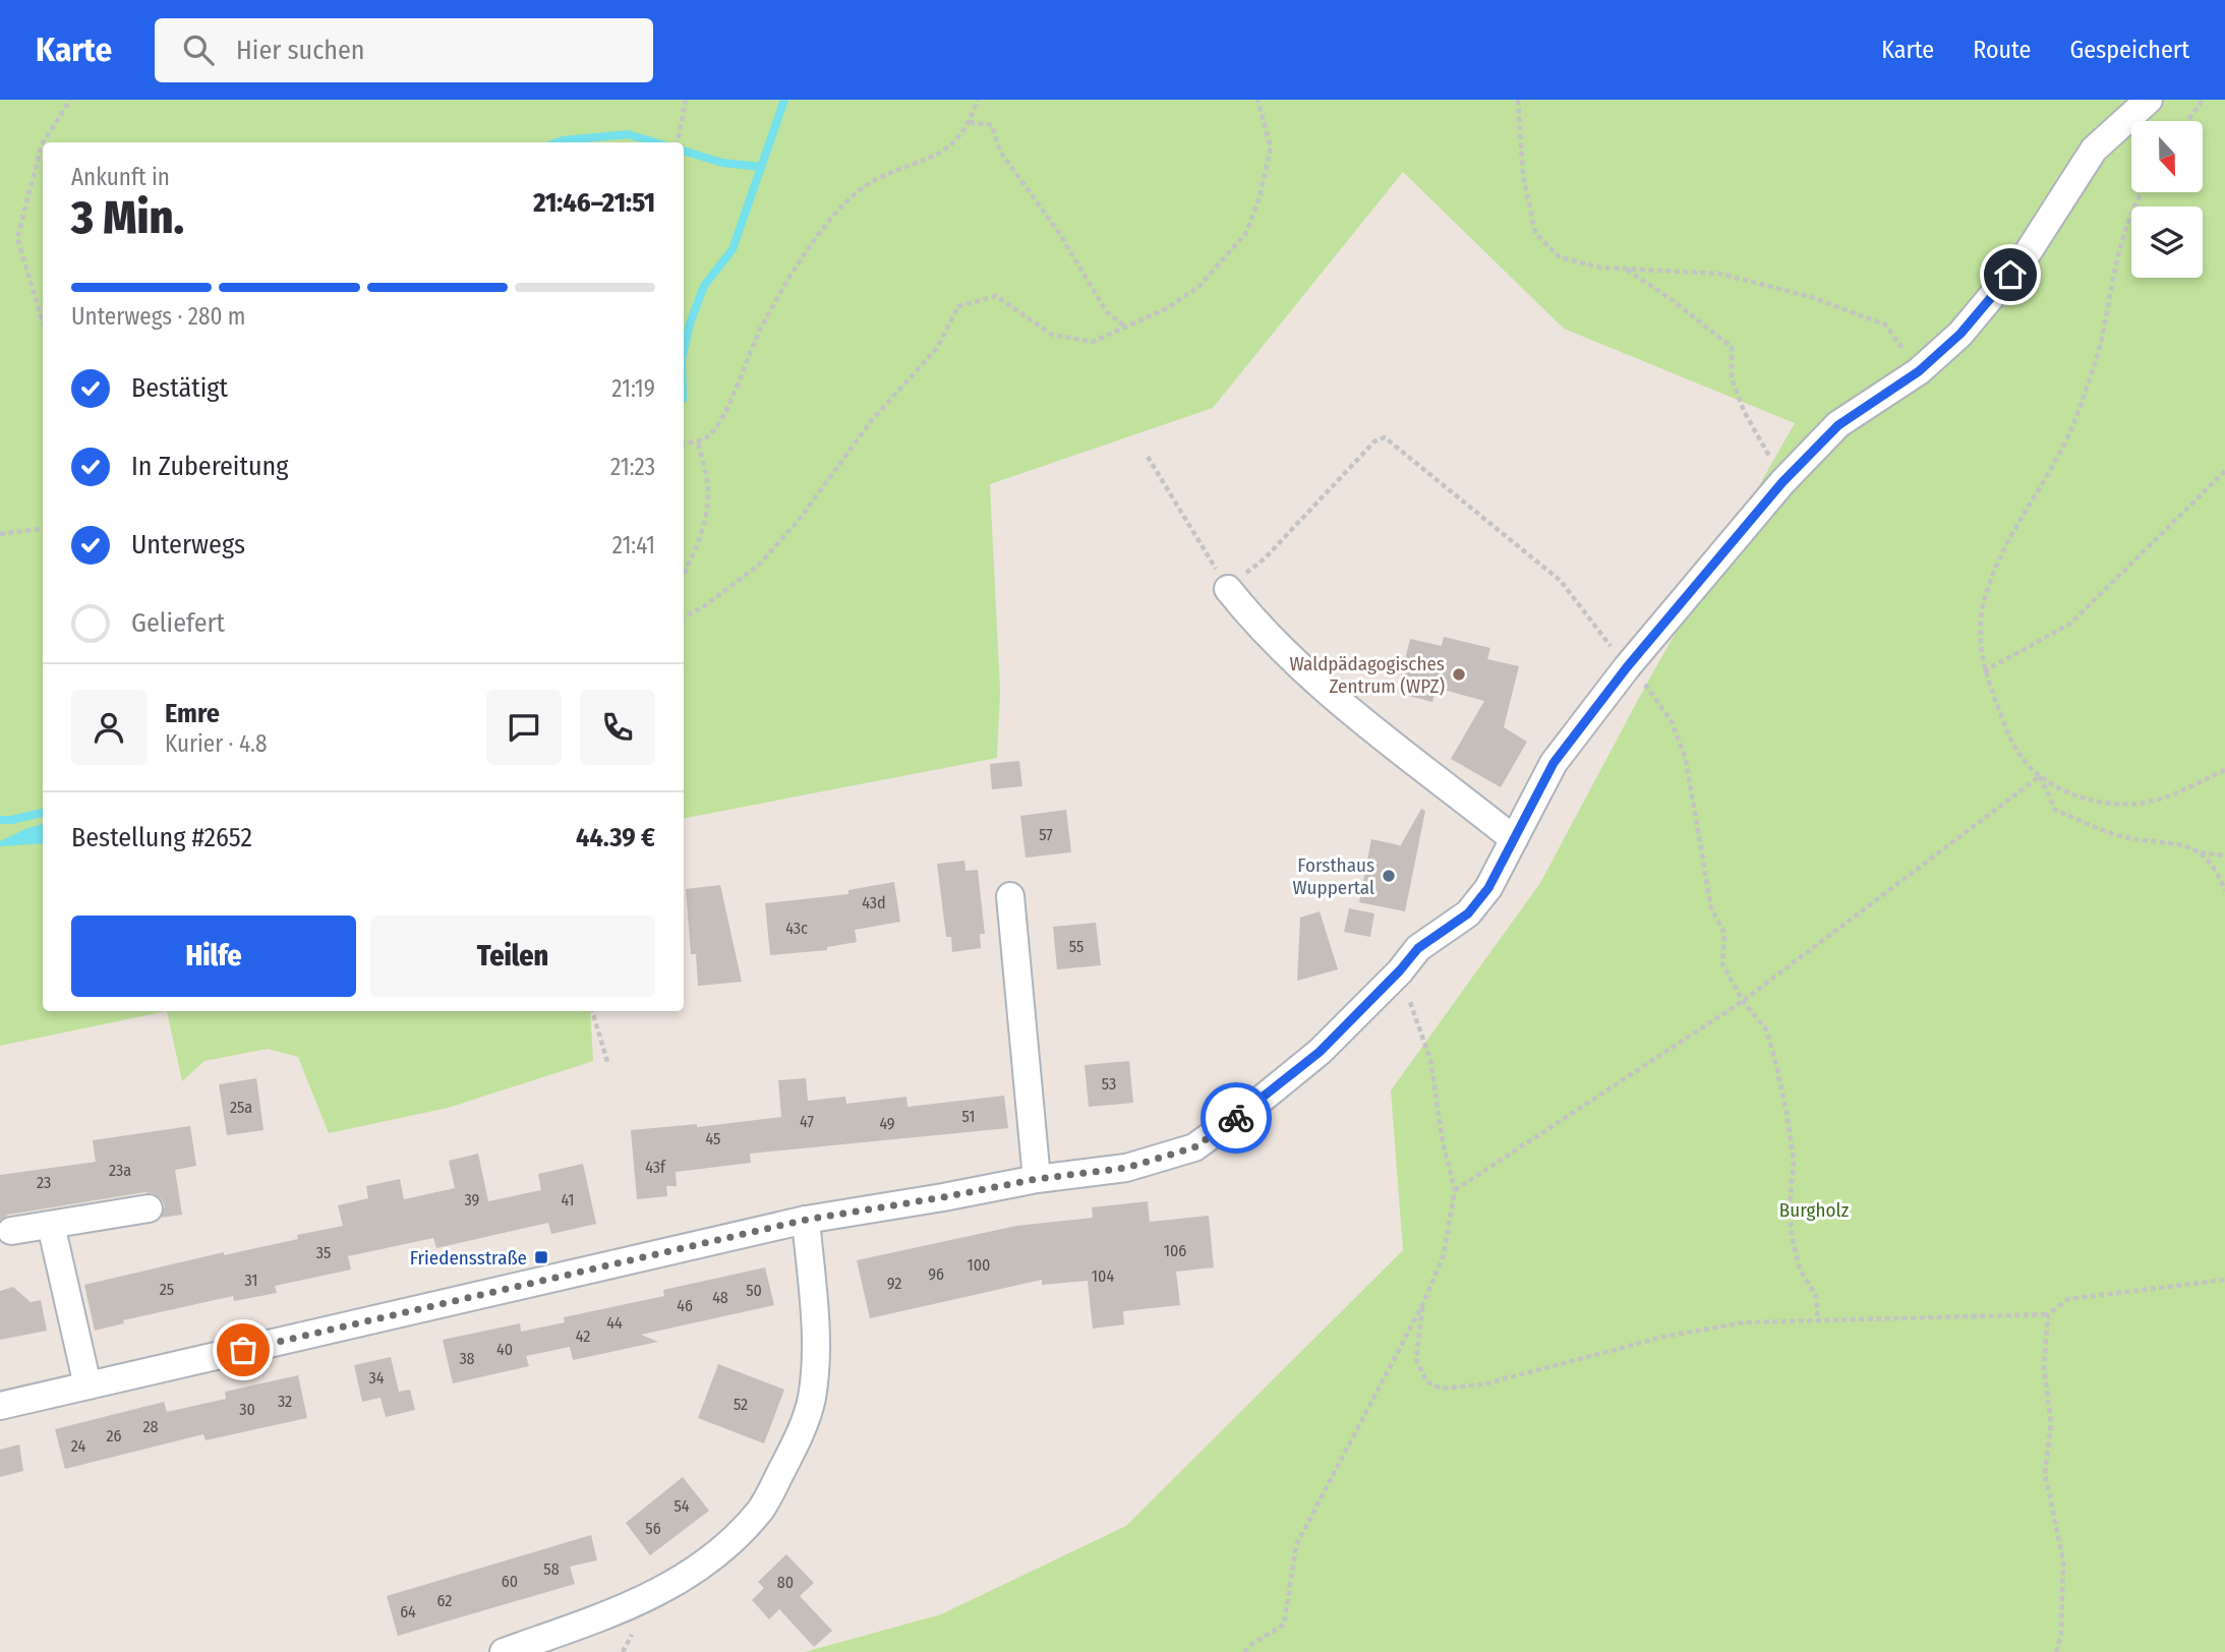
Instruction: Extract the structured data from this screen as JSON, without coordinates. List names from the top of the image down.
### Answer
{
  "parks": ["Burgholz"],
  "places": {
    "other": ["Waldpädagogisches Zentrum (WPZ)", "Forsthaus Wuppertal"],
    "transit": ["Friedensstraße"]
  },
  "house_numbers": [
    "57",
    "43d",
    "43c",
    "55",
    "53",
    "25a",
    "51",
    "47",
    "49",
    "45",
    "43f",
    "23a",
    "23",
    "39",
    "41",
    "106",
    "35",
    "100",
    "96",
    "104",
    "31",
    "92",
    "25",
    "50",
    "48",
    "46",
    "44",
    "42",
    "40",
    "38",
    "34",
    "32",
    "52",
    "30",
    "28",
    "26",
    "24",
    "54",
    "56",
    "58",
    "60",
    "80",
    "62",
    "64"
  ],
  "north": "bottom",
  "page": {
    "header": "Karte",
    "search": "Hier suchen",
    "nav": ["Karte", "Route", "Gespeichert"],
    "heading": ["3 Min.", "Ankunft in", "21:46–21:51"],
    "panel": [
      "Emre",
      "Kurier · 4.8",
      "Bestellung #2652",
      "44.39 €"
    ],
    "bar": "Unterwegs · 280 m",
    "list": [
      ["Bestätigt", "21:19"],
      ["In Zubereitung", "21:23"],
      ["Unterwegs", "21:41"],
      "Geliefert"
    ],
    "buttons": ["Hilfe", "Teilen"]
  }
}
